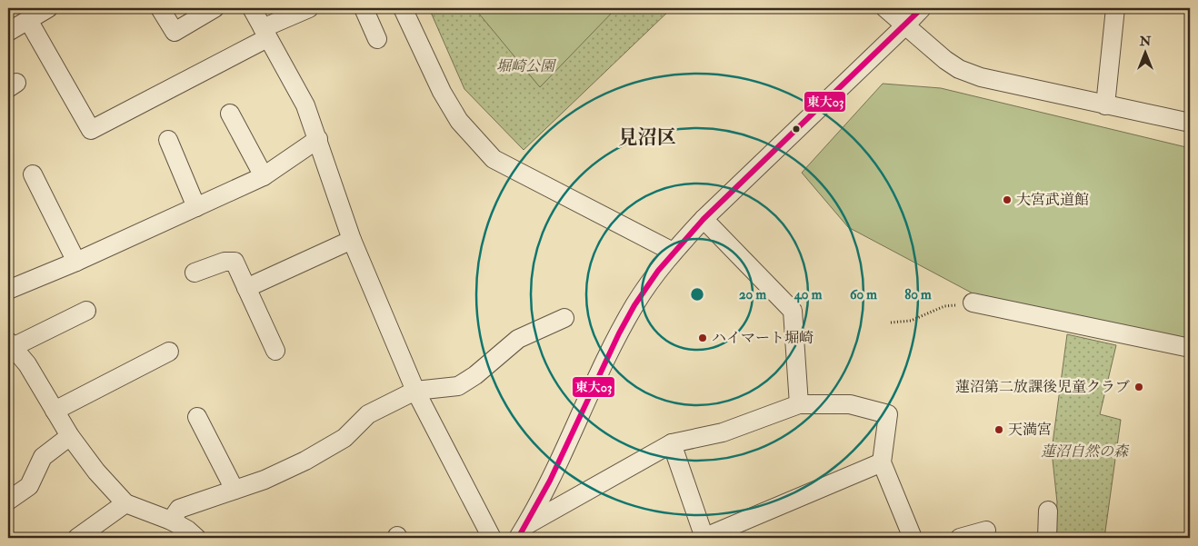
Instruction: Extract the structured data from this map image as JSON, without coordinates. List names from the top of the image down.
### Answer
{
  "districts": ["見沼区"],
  "parks": ["堀崎公園", "蓮沼自然の森"],
  "places": [
    "大宮武道館",
    "ハイマート堀崎",
    "蓮沼第二放課後児童クラブ",
    "天満宮"
  ],
  "lines": ["transit line 東大03"],
  "north": "top",
  "rings": [
    "20 m",
    "40 m",
    "60 m",
    "80 m"
  ]
}
